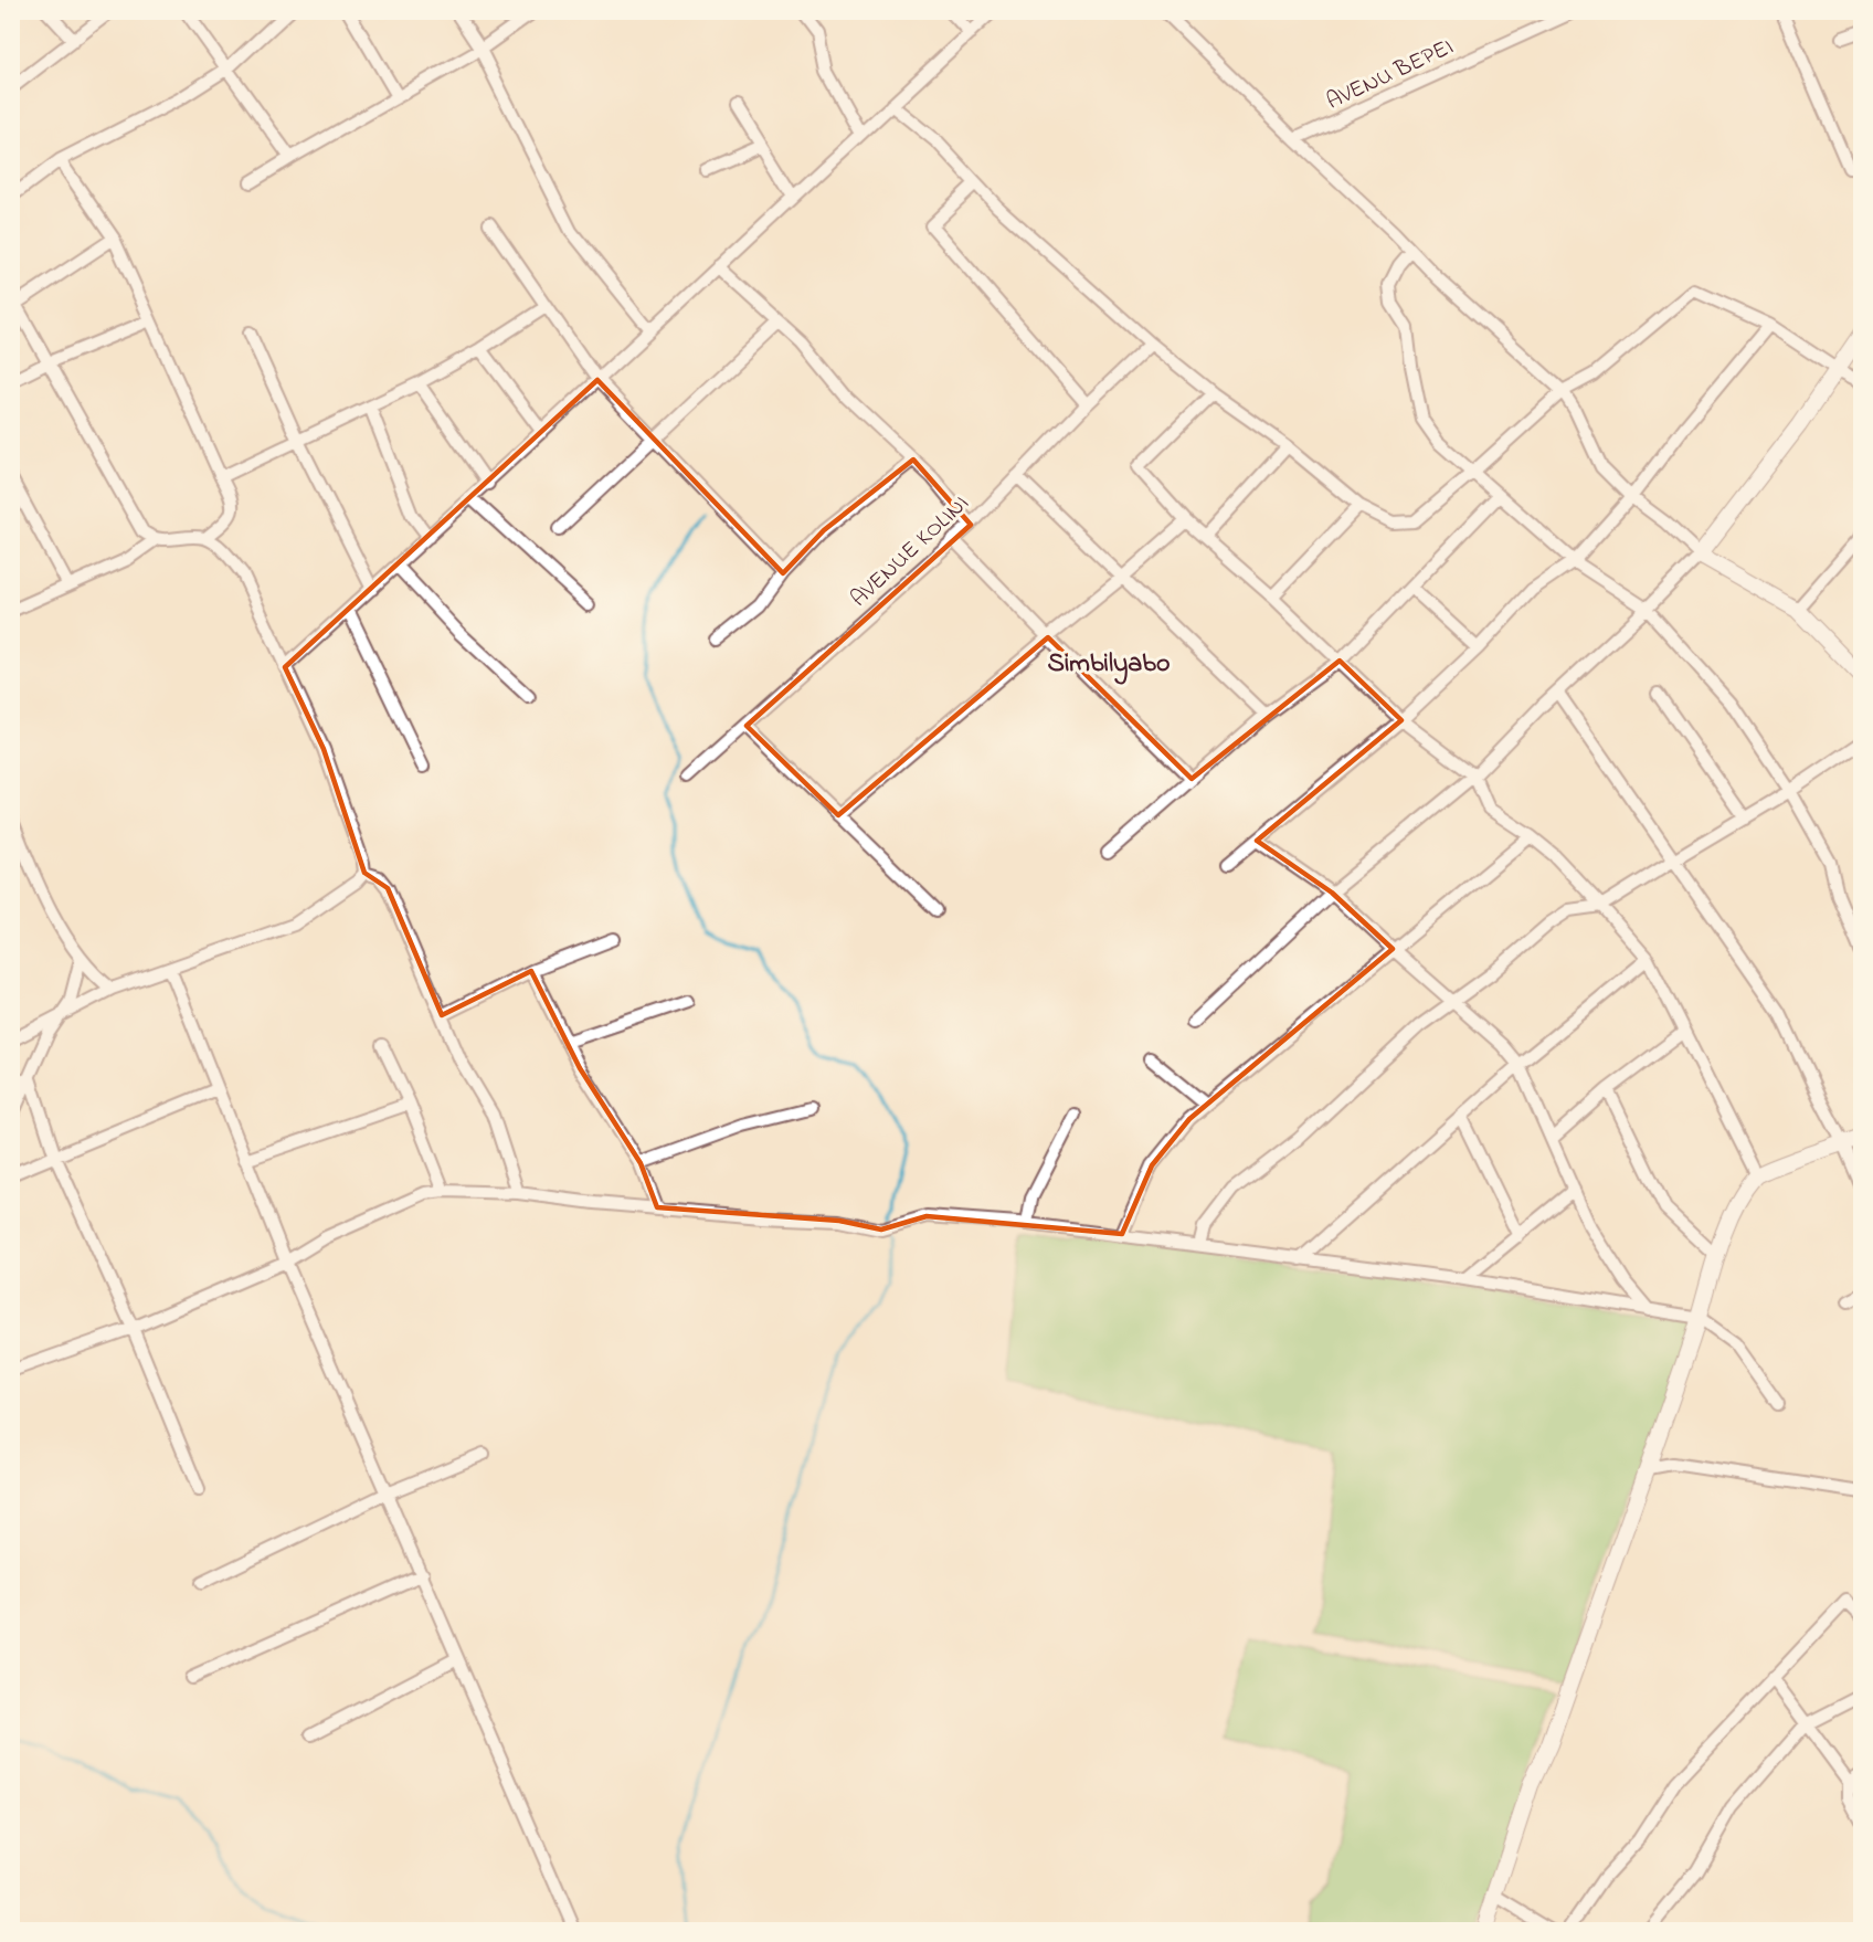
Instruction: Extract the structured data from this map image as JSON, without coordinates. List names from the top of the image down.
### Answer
{
  "streets": {
    "street": ["AVENU BEPEI", "AVENUE KOLINI"]
  },
  "districts": ["Simbilyabo"]
}
